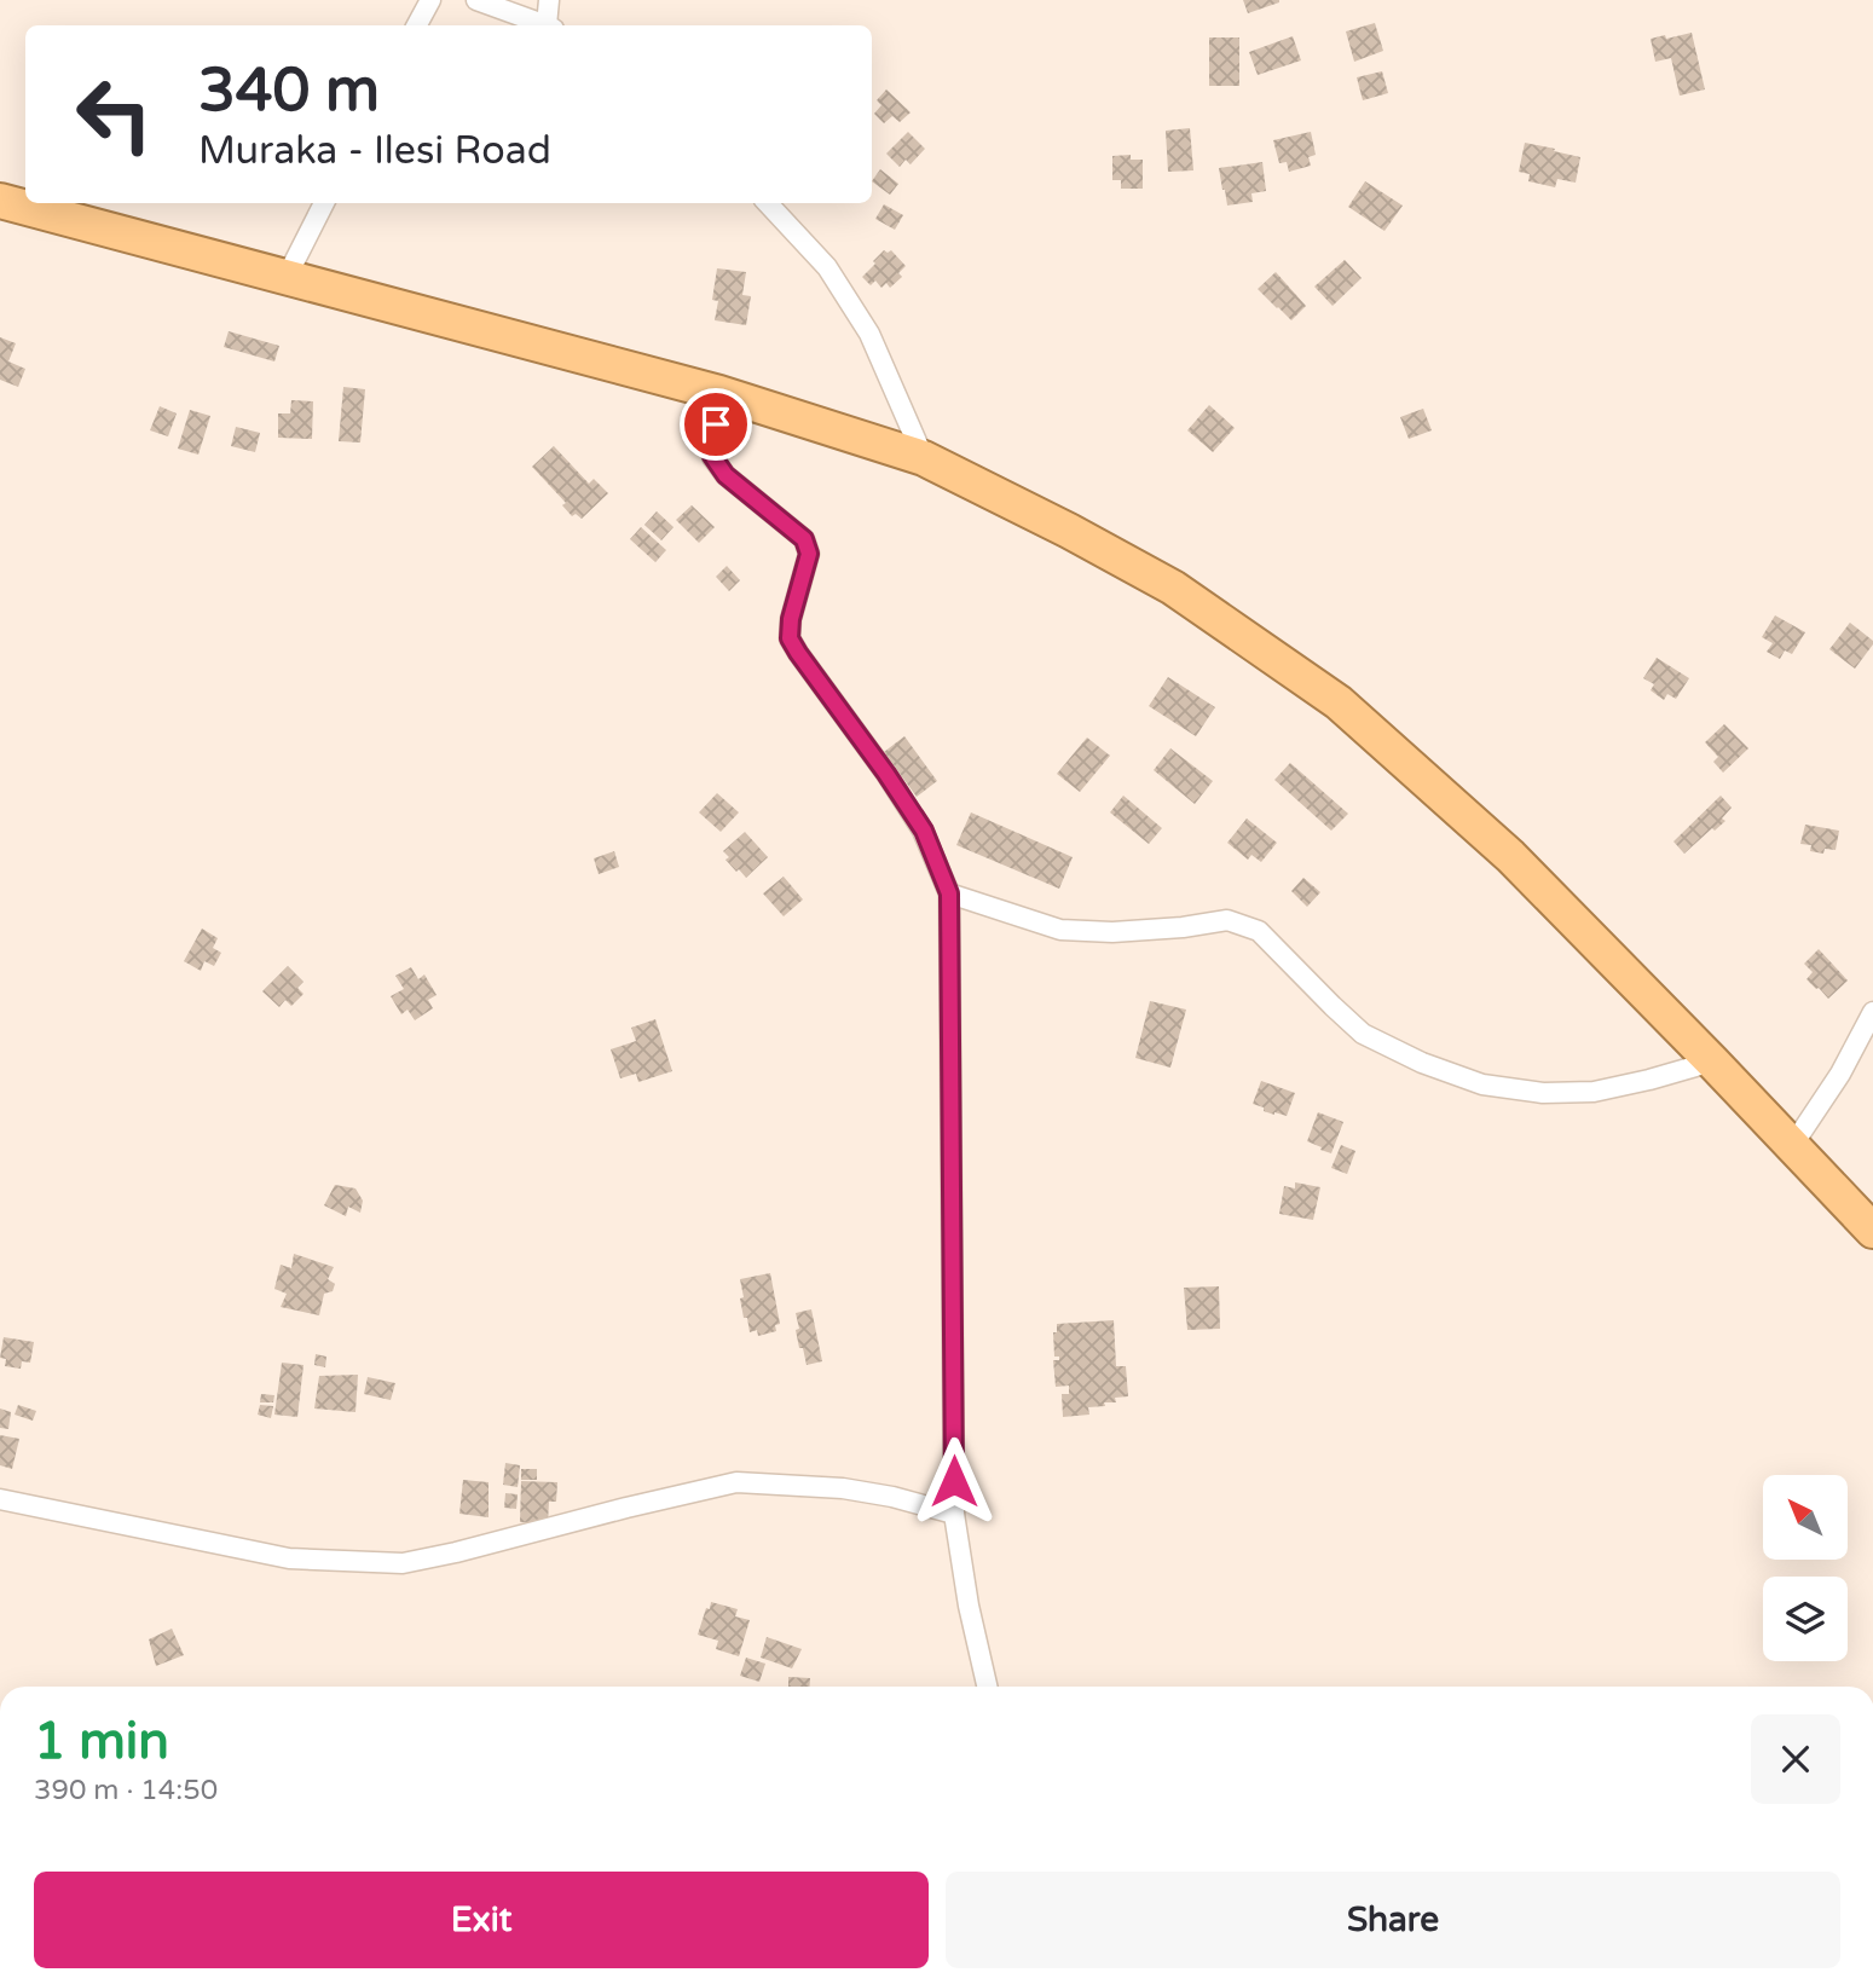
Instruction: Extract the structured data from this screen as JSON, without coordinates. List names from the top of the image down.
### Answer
{
  "north": "top left",
  "page": {
    "turn": ["340 m", "Muraka - Ilesi Road"],
    "heading": ["1 min", "390 m · 14:50"],
    "buttons": ["Exit", "Share"]
  }
}
